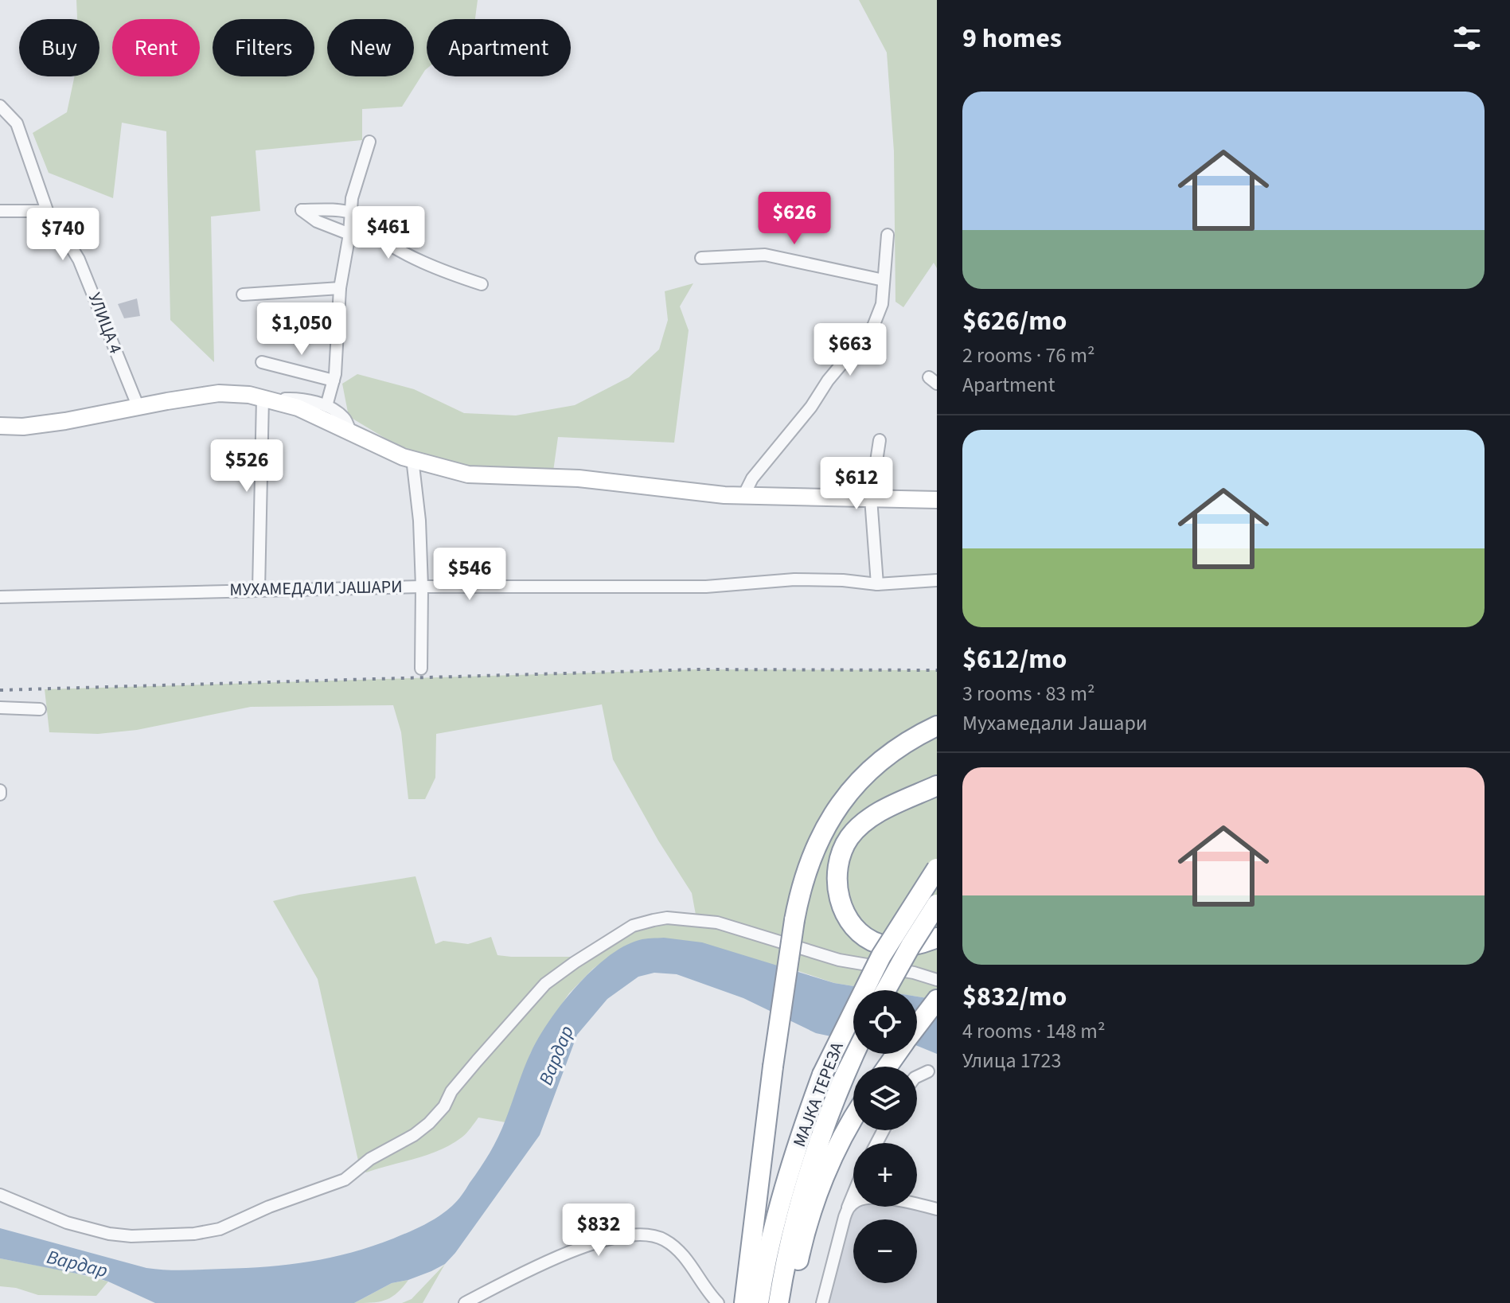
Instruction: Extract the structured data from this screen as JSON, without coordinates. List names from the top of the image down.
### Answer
{
  "streets": {
    "highway": ["МАЈКА ТЕРЕЗА"],
    "street": ["УЛИЦА 4", "МУХАМЕДАЛИ ЈАШАРИ"]
  },
  "water": ["Вардар"],
  "page": {
    "heading": "9 homes",
    "chip": [
      "Buy",
      "Rent",
      "Filters",
      "New",
      "Apartment"
    ],
    "list": [
      {
        "name": "$626/mo",
        "note": "2 rooms · 76 m² · Apartment"
      },
      {
        "name": "$612/mo",
        "note": "3 rooms · 83 m² · Мухамедали Јашари"
      },
      {
        "name": "$832/mo",
        "note": "4 rooms · 148 m² · Улица 1723"
      }
    ],
    "price": [
      "$626",
      "$461",
      "$740",
      "$1,050",
      "$663",
      "$526",
      "$612",
      "$546",
      "$832"
    ],
    "map_buttons": ["+", "−"]
  }
}
